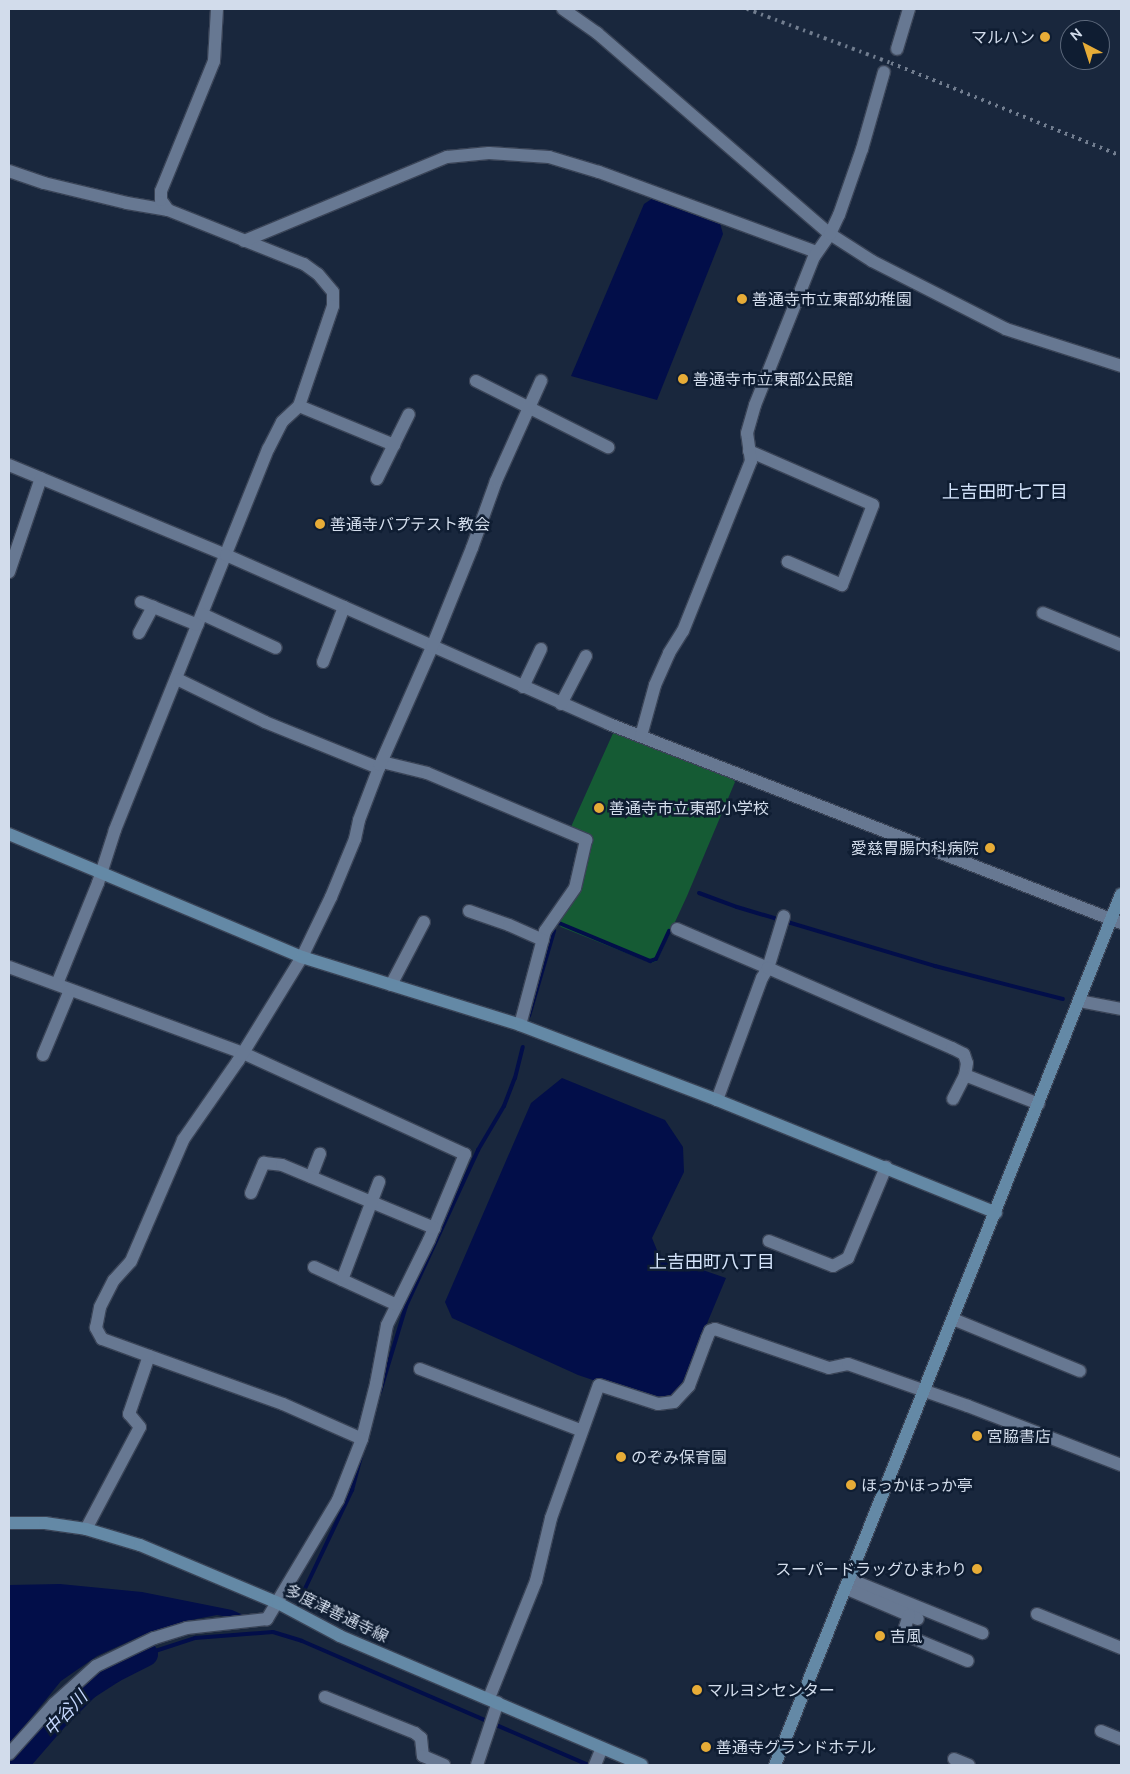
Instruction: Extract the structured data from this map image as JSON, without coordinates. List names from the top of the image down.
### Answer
{
  "streets": {
    "street": ["多度津善通寺線"]
  },
  "districts": ["上吉田町七丁目", "上吉田町八丁目"],
  "water": ["中谷川"],
  "places": [
    "マルハン",
    "善通寺市立東部幼稚園",
    "善通寺市立東部公民館",
    "善通寺バプテスト教会",
    "善通寺市立東部小学校",
    "愛慈胃腸内科病院",
    "宮脇書店",
    "のぞみ保育園",
    "ほっかほっか亭",
    "スーパードラッグひまわり",
    "吉風",
    "マルヨシセンター",
    "善通寺グランドホテル"
  ],
  "north": "top left"
}
